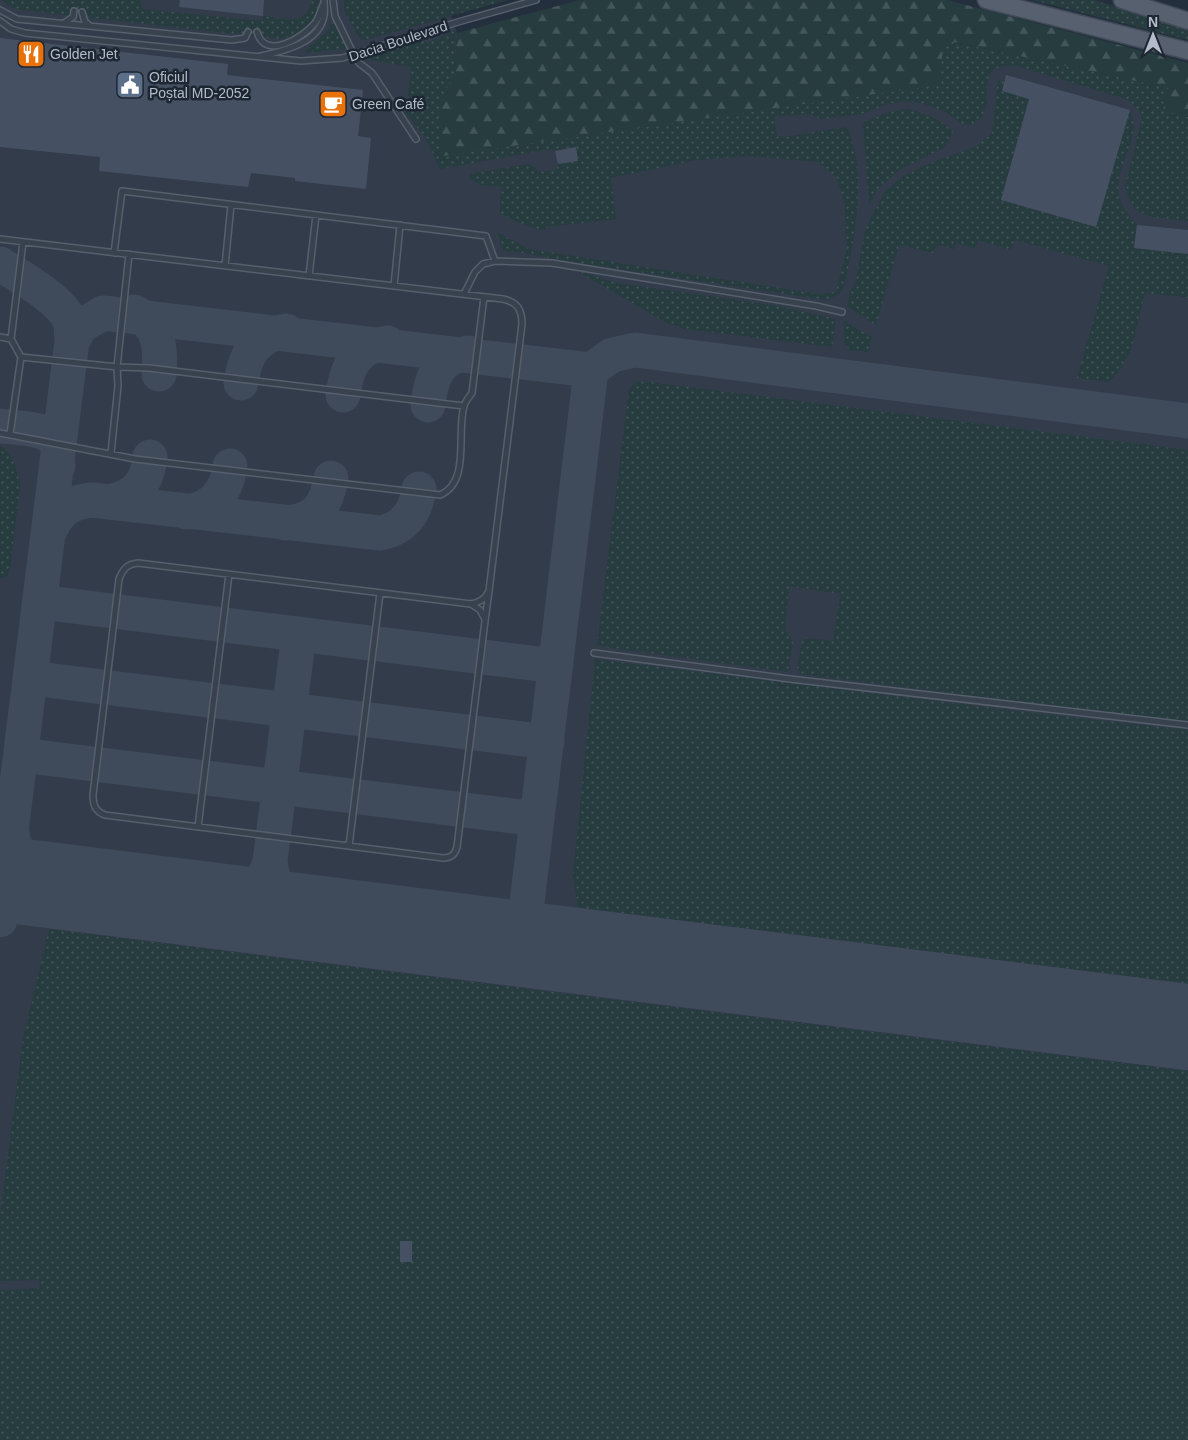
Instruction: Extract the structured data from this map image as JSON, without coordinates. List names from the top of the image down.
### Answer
{
  "streets": {
    "lane": ["Dacia Boulevard"]
  },
  "places": {
    "restaurant": ["Golden Jet"],
    "public building": ["Oficiul Poștal MD-2052"],
    "cafe": ["Green Café"]
  },
  "north": "top"
}
